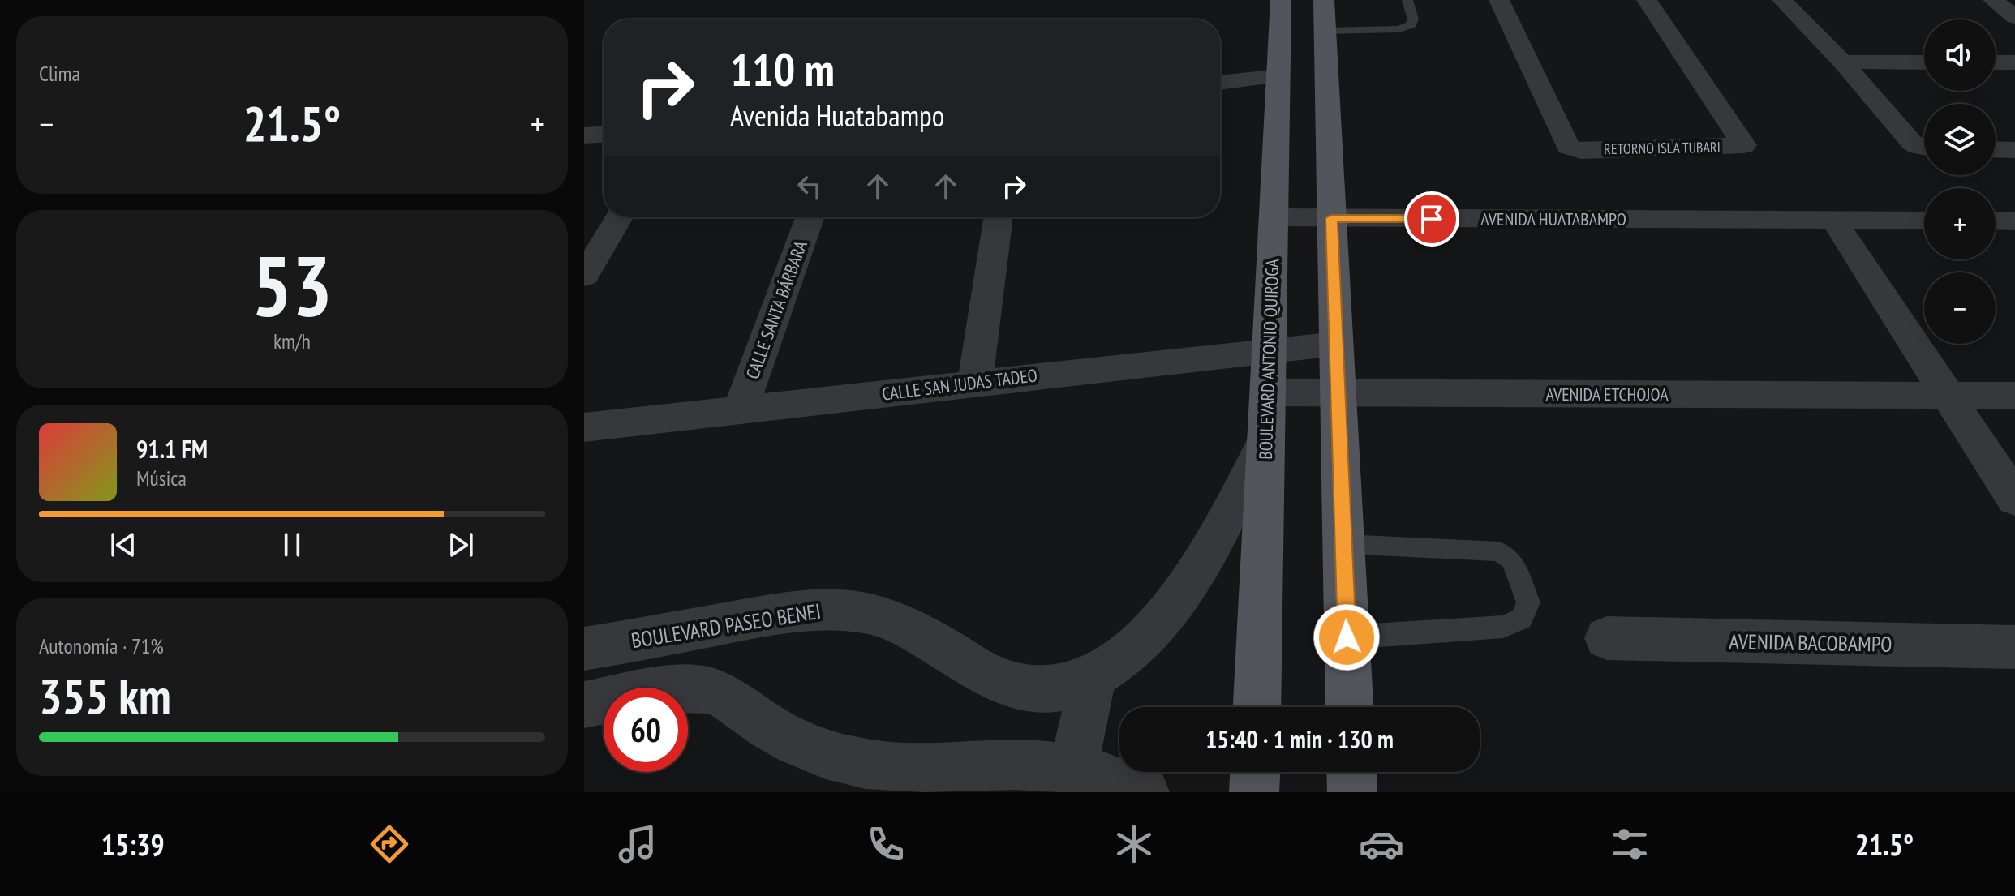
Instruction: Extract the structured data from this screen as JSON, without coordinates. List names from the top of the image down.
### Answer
{
  "streets": {
    "main road": ["BOULEVARD ANTONIO QUIROGA"],
    "street": [
      "RETORNO ISLA TUBARI",
      "AVENIDA HUATABAMPO",
      "CALLE SANTA BÁRBARA",
      "CALLE SAN JUDAS TADEO",
      "AVENIDA ETCHOJOA",
      "BOULEVARD PASEO BENEI",
      "AVENIDA BACOBAMPO"
    ]
  },
  "crossings": [
    ["AVENIDA HUATABAMPO", "BOULEVARD ANTONIO QUIROGA"],
    ["CALLE SANTA BÁRBARA", "CALLE SAN JUDAS TADEO"],
    ["BOULEVARD ANTONIO QUIROGA", "CALLE SAN JUDAS TADEO"],
    ["BOULEVARD ANTONIO QUIROGA", "AVENIDA ETCHOJOA"],
    ["BOULEVARD ANTONIO QUIROGA", "BOULEVARD PASEO BENEI"]
  ],
  "page": {
    "tile": [
      "Clima",
      ["53", "km/h"],
      ["Autonomía · 71%", "355 km"]
    ],
    "map_buttons": ["+", "−"],
    "turn": ["110 m", "Avenida Huatabampo"],
    "heat": ["−", "21.5°", "+"],
    "song": ["91.1 FM", "Música"],
    "limit": "60",
    "trip": "15:40 · 1 min · 130 m",
    "tabs": ["15:39", "21.5°"]
  }
}
